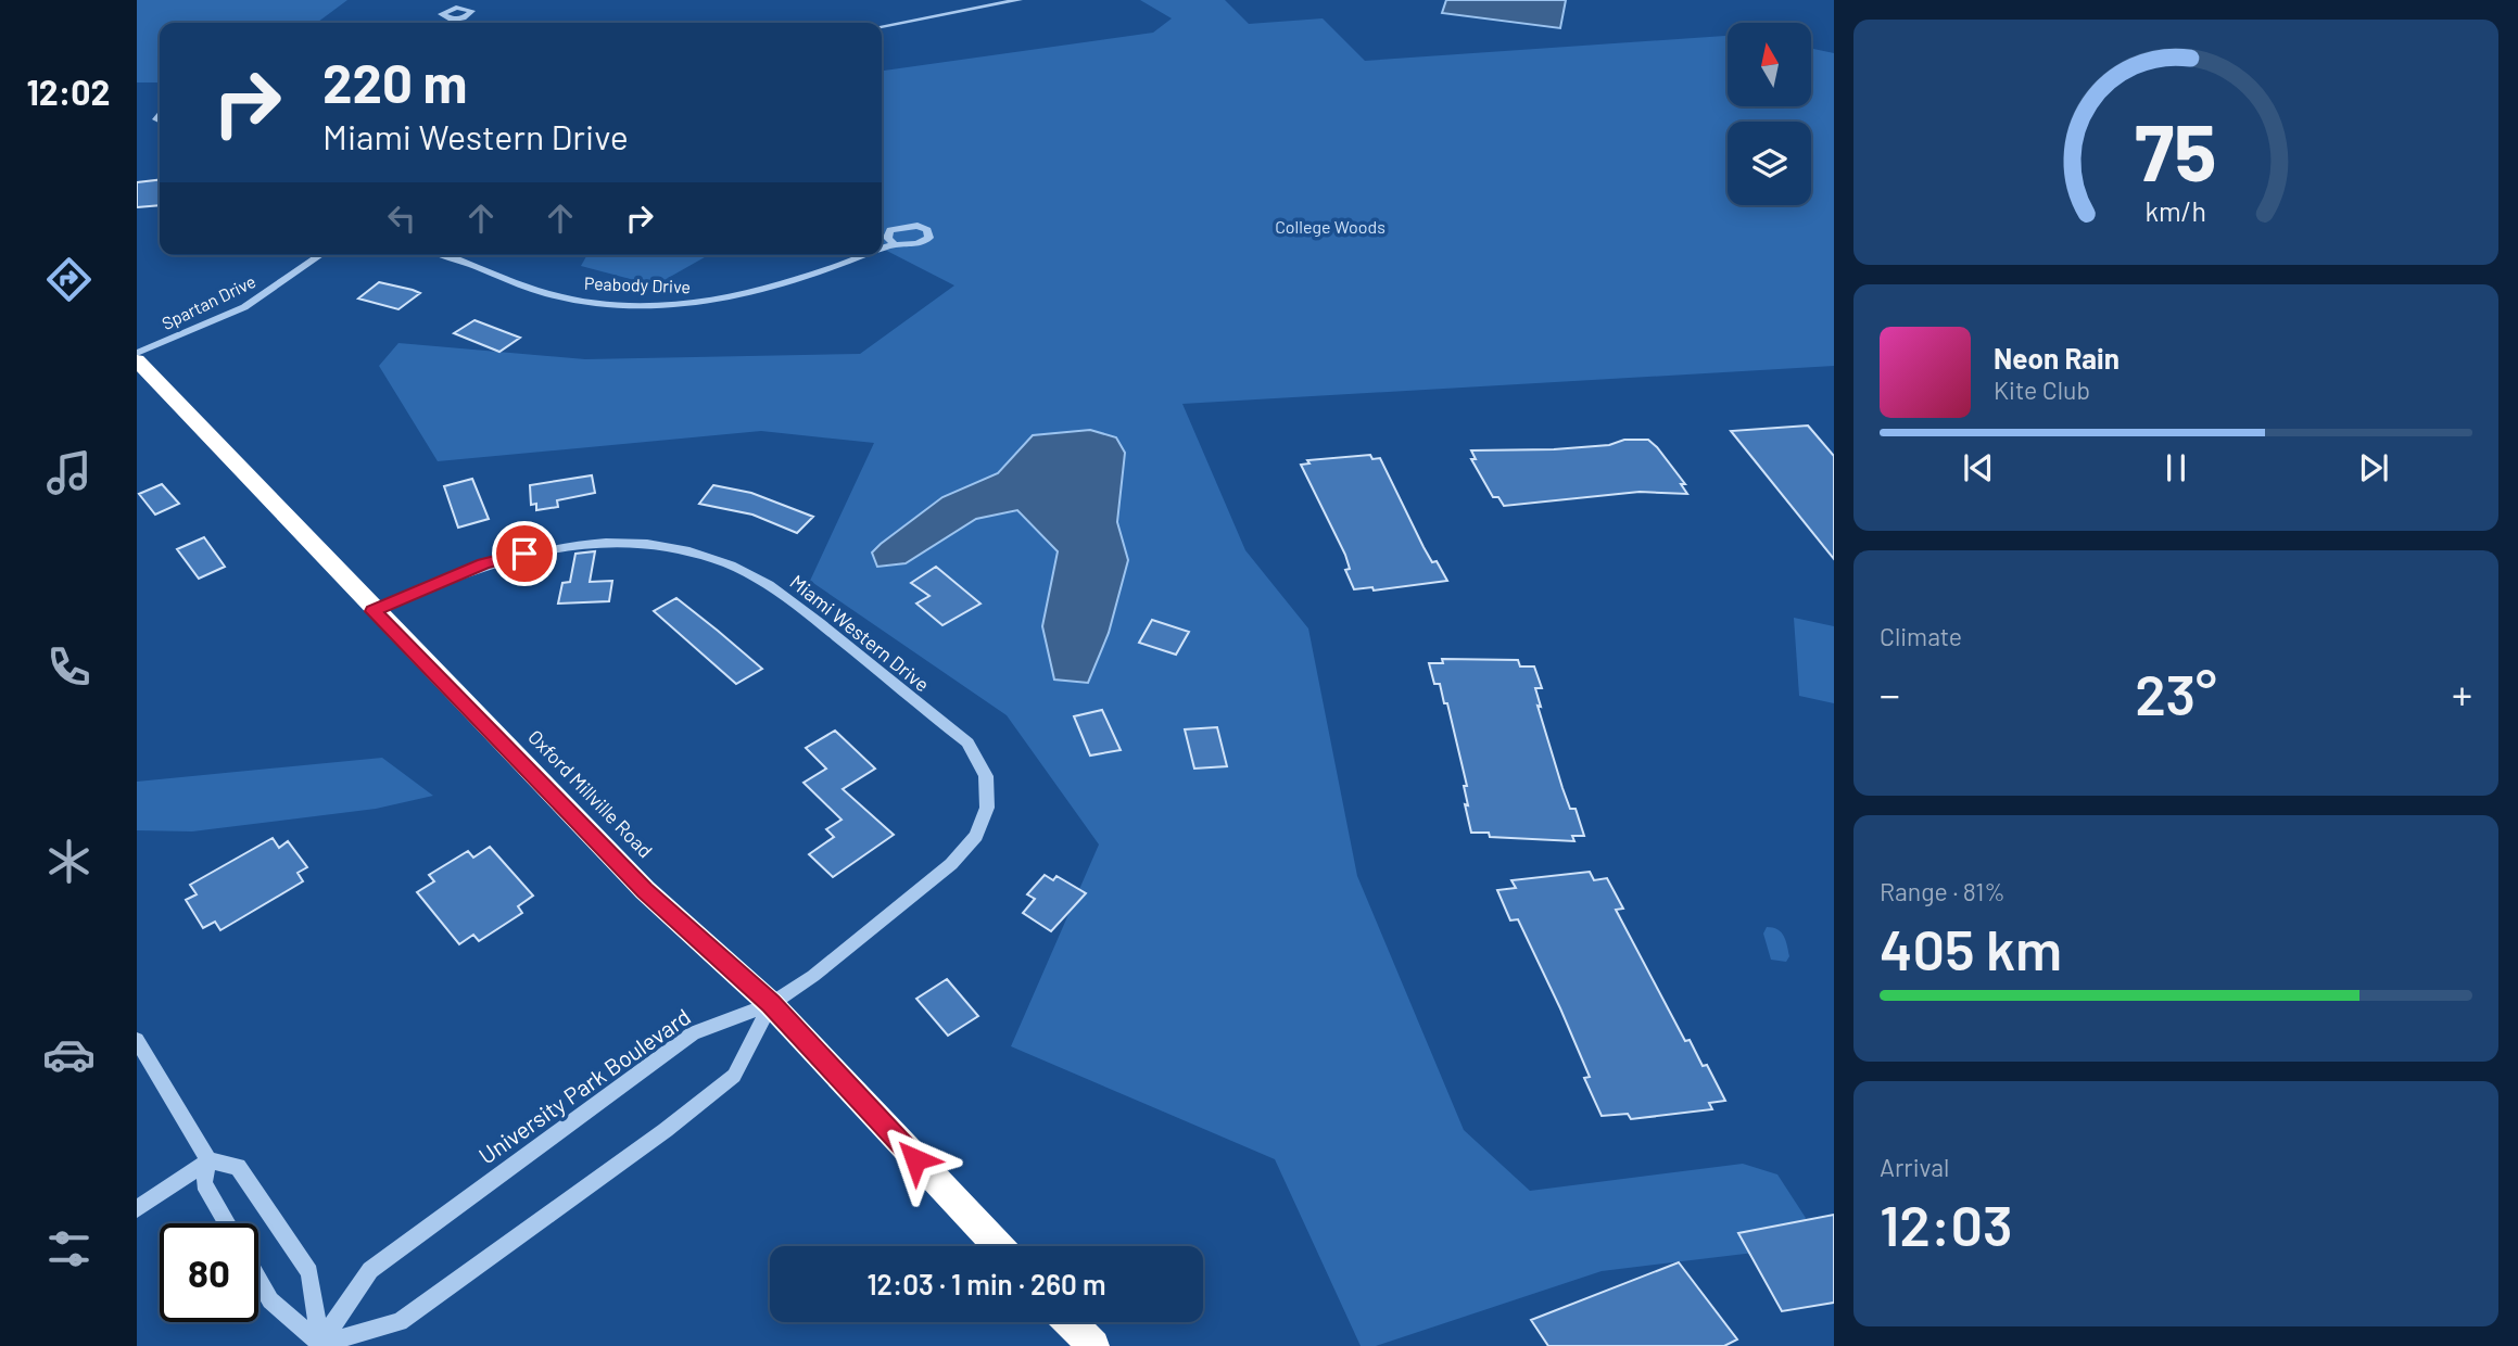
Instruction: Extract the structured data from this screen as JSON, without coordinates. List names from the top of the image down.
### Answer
{
  "streets": {
    "highway": ["Oxford Millville Road"],
    "street": [
      "Peabody Drive",
      "Spartan Drive",
      "Miami Western Drive",
      "University Park Boulevard"
    ]
  },
  "crossings": [
    ["Miami Western Drive", "Oxford Millville Road"],
    ["Miami Western Drive", "University Park Boulevard"],
    ["Oxford Millville Road", "University Park Boulevard"]
  ],
  "parks": ["College Woods"],
  "north": "top",
  "page": {
    "tabs": "12:02",
    "turn": ["220 m", "Miami Western Drive"],
    "song": ["Neon Rain", "Kite Club"],
    "tile": [
      "Climate",
      ["Range · 81%", "405 km"],
      ["Arrival", "12:03"]
    ],
    "heat": ["−", "23°", "+"],
    "limit": "80",
    "trip": "12:03 · 1 min · 260 m",
    "gauge": ["75", "km/h"]
  }
}
